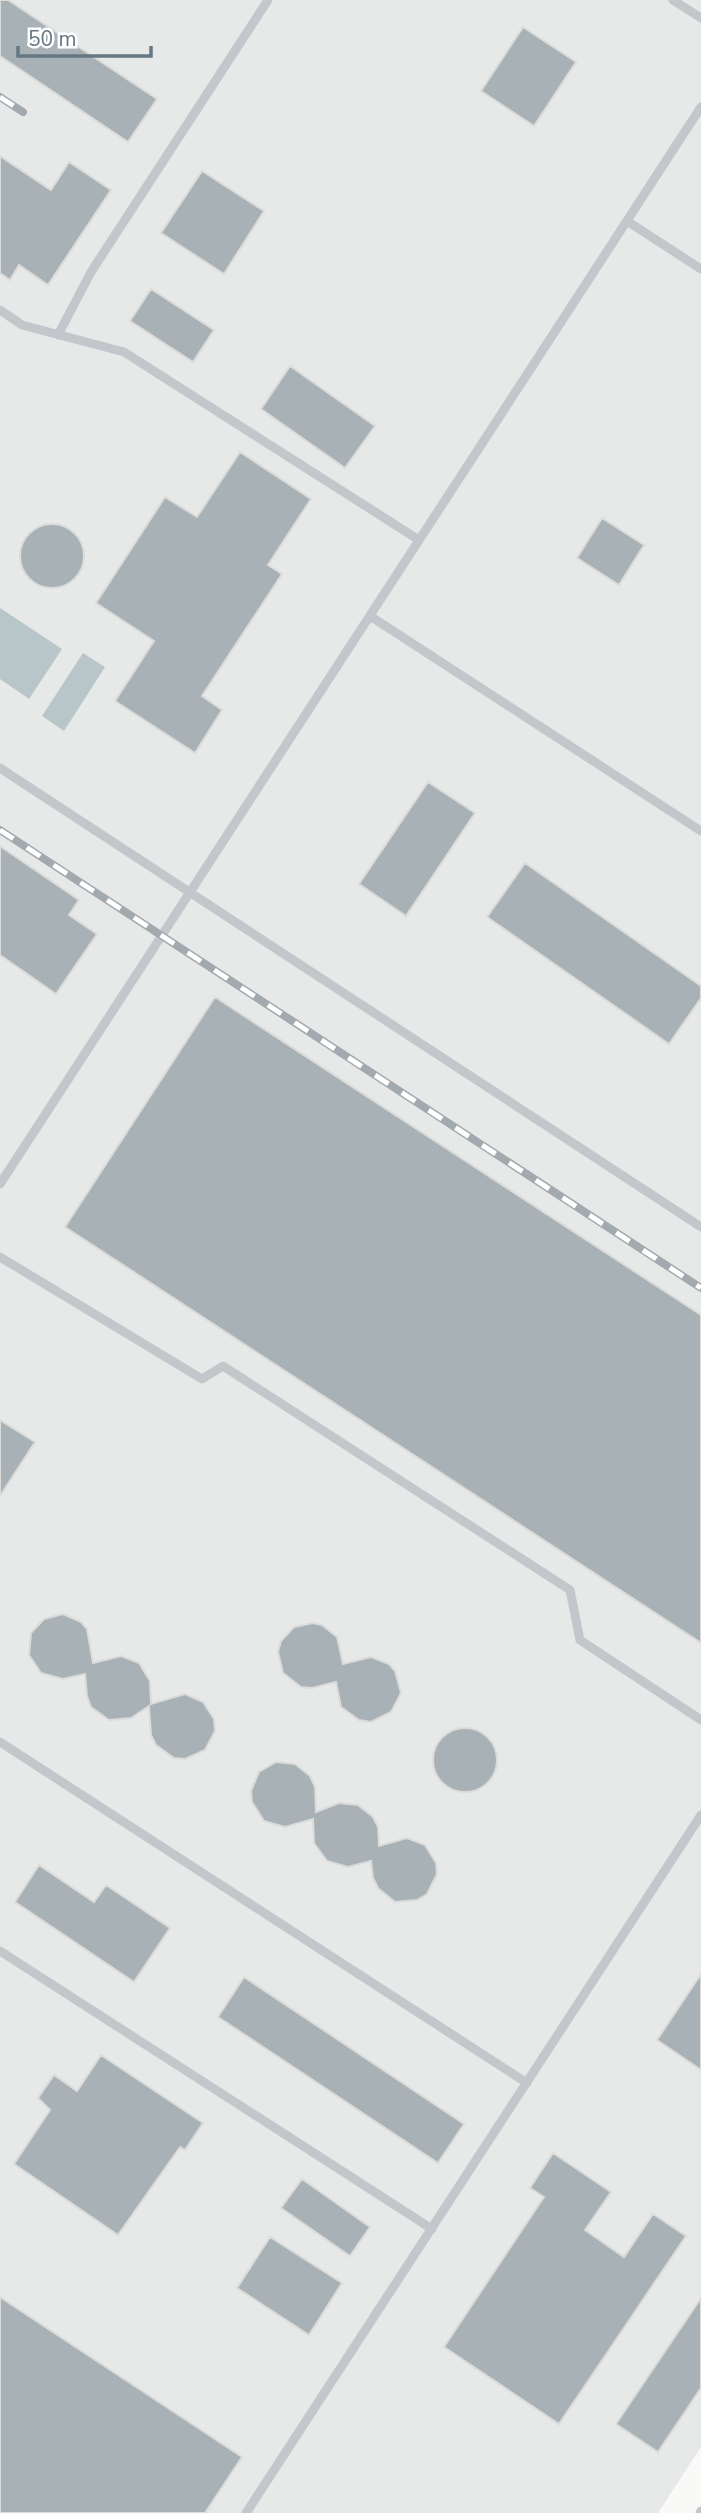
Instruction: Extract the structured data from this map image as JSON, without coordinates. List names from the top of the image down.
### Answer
{
  "scale_bar": "50 m"
}
